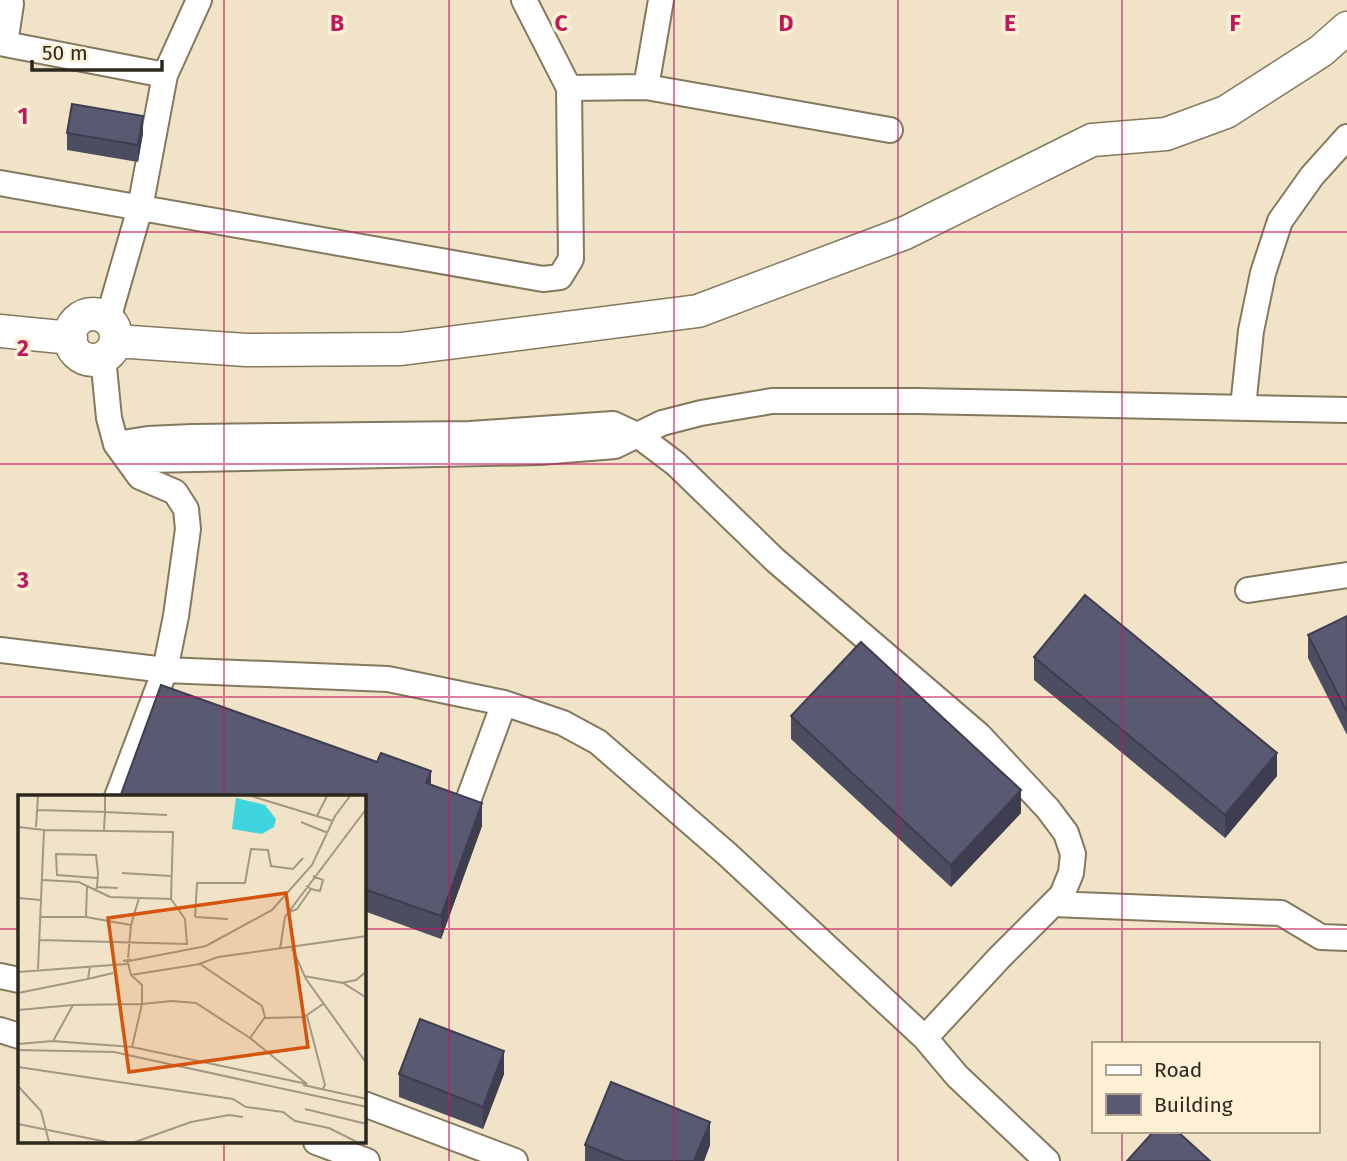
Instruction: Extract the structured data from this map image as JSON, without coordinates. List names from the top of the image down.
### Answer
{
  "legend": ["Road", "Building"],
  "scale_bar": "50 m",
  "grid": {
    "columns": [
      "B",
      "C",
      "D",
      "E",
      "F"
    ],
    "rows": ["1", "2", "3"]
  }
}
